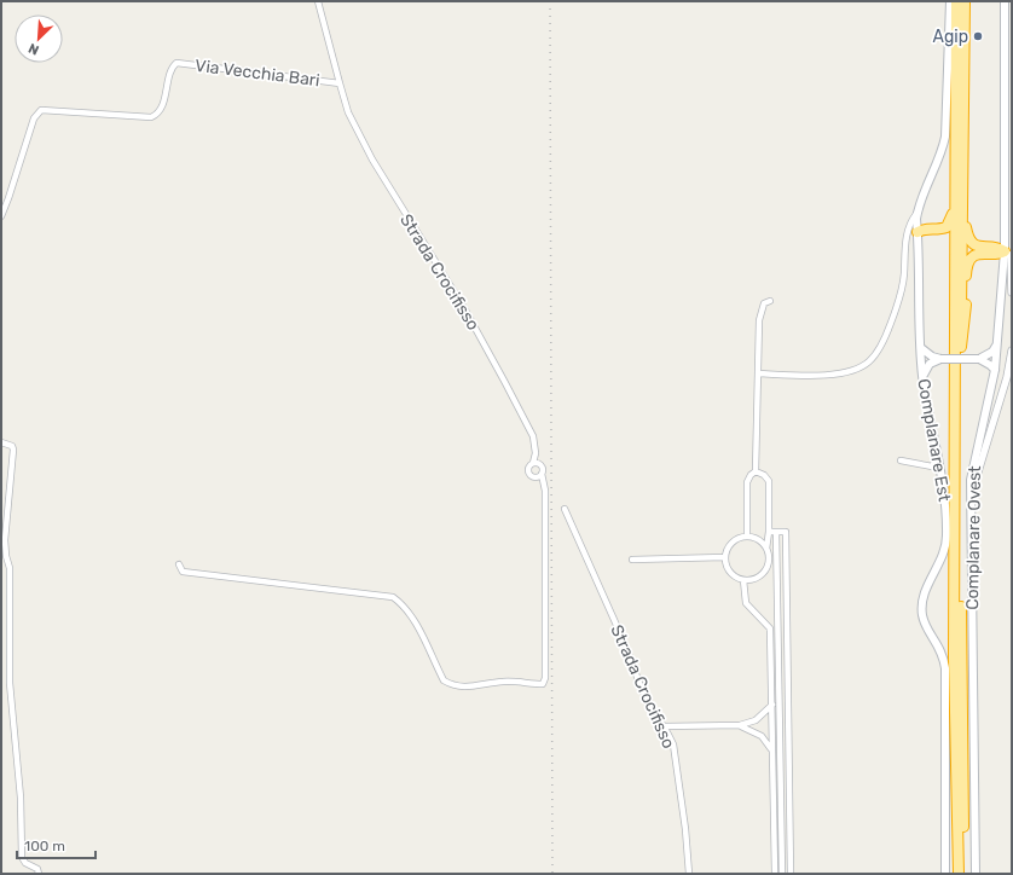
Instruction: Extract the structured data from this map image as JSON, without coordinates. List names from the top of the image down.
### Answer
{
  "streets": {
    "main road": ["Complanare Est", "Complanare Ovest"],
    "street": ["Via Vecchia Bari", "Strada Crocifisso"]
  },
  "crossings": [
    ["Via Vecchia Bari", "Strada Crocifisso"]
  ],
  "places": ["Agip"],
  "scale_bar": "100 m",
  "north": "bottom left"
}
